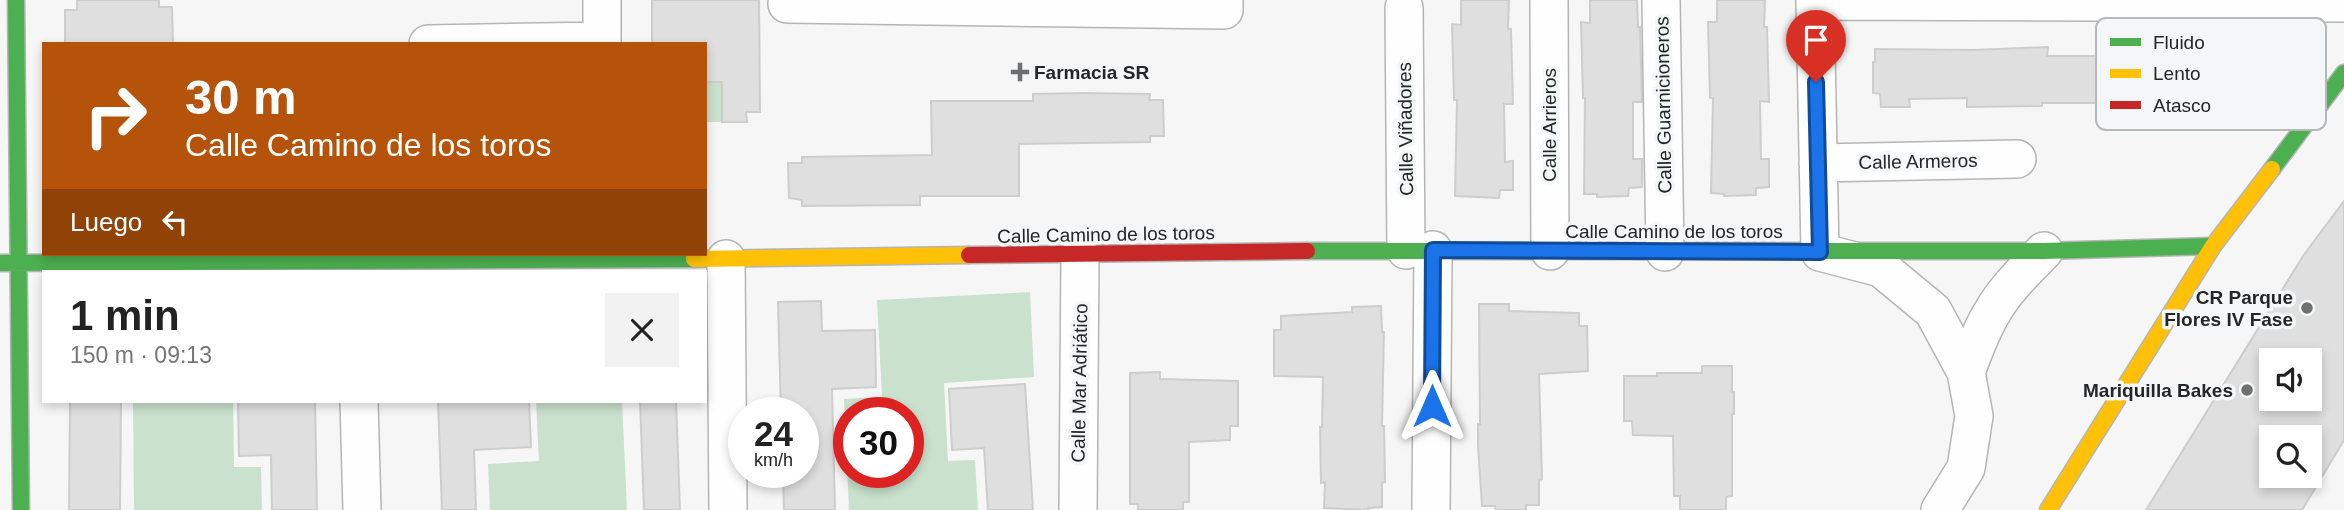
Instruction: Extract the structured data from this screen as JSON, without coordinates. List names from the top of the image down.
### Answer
{
  "streets": {
    "street": [
      "Calle Guarnicioneros",
      "Calle Arrieros",
      "Calle Viñadores",
      "Calle Armeros",
      "Calle Camino de los toros",
      "Calle Mar Adriático"
    ]
  },
  "crossings": [
    ["Calle Guarnicioneros", "Calle Camino de los toros"],
    ["Calle Arrieros", "Calle Camino de los toros"],
    ["Calle Viñadores", "Calle Camino de los toros"],
    ["Calle Camino de los toros", "Calle Mar Adriático"]
  ],
  "places": {
    "health": ["Farmacia SR"],
    "other": ["CR Parque Flores IV Fase", "Mariquilla Bakes"]
  },
  "legend": ["Fluido", "Lento", "Atasco"],
  "page": {
    "turn": ["30 m", "Calle Camino de los toros"],
    "then": "Luego",
    "heading": ["1 min", "150 m · 09:13"],
    "speed": "24 km/h",
    "limit": "30"
  }
}
